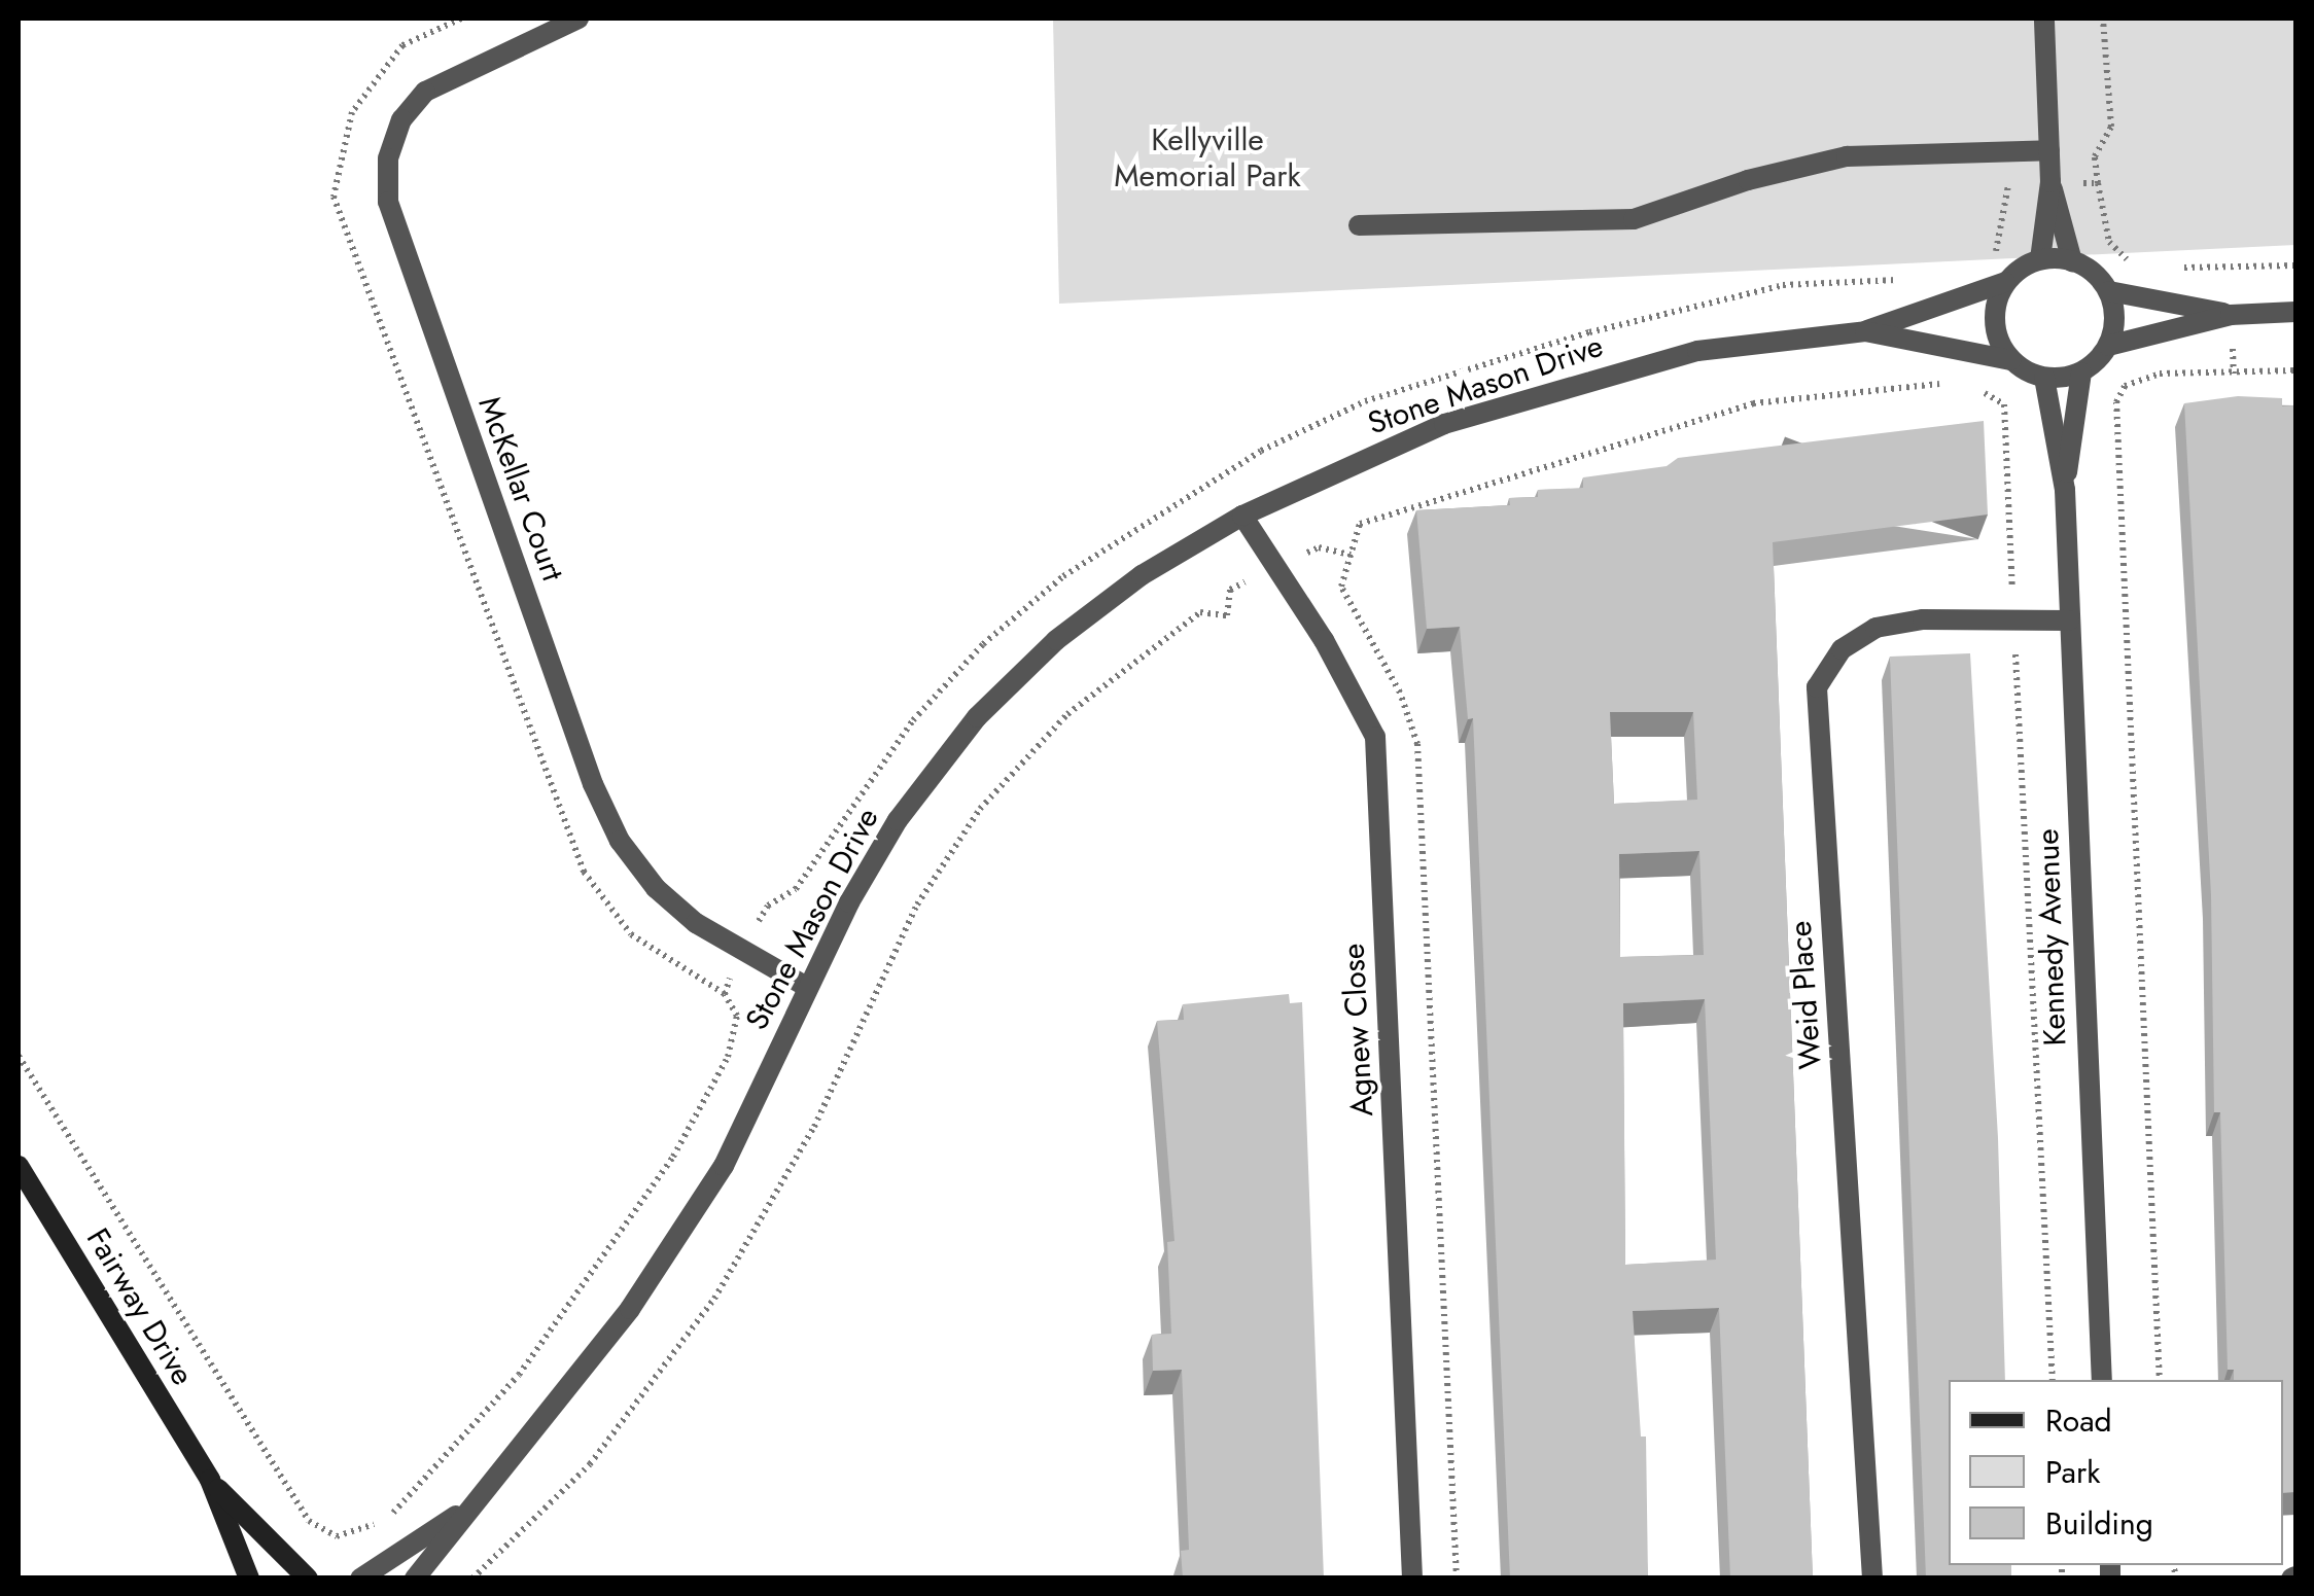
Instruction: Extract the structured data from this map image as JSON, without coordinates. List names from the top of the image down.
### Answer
{
  "streets": {
    "street": [
      "Stone Mason Drive",
      "McKellar Court",
      "Kennedy Avenue",
      "Weid Place",
      "Agnew Close",
      "Fairway Drive"
    ]
  },
  "crossings": [
    ["Stone Mason Drive", "McKellar Court"],
    ["Stone Mason Drive", "Kennedy Avenue"],
    ["Stone Mason Drive", "Agnew Close"],
    ["Kennedy Avenue", "Weid Place"]
  ],
  "parks": ["Kellyville Memorial Park"],
  "legend": ["Road", "Park", "Building"]
}
